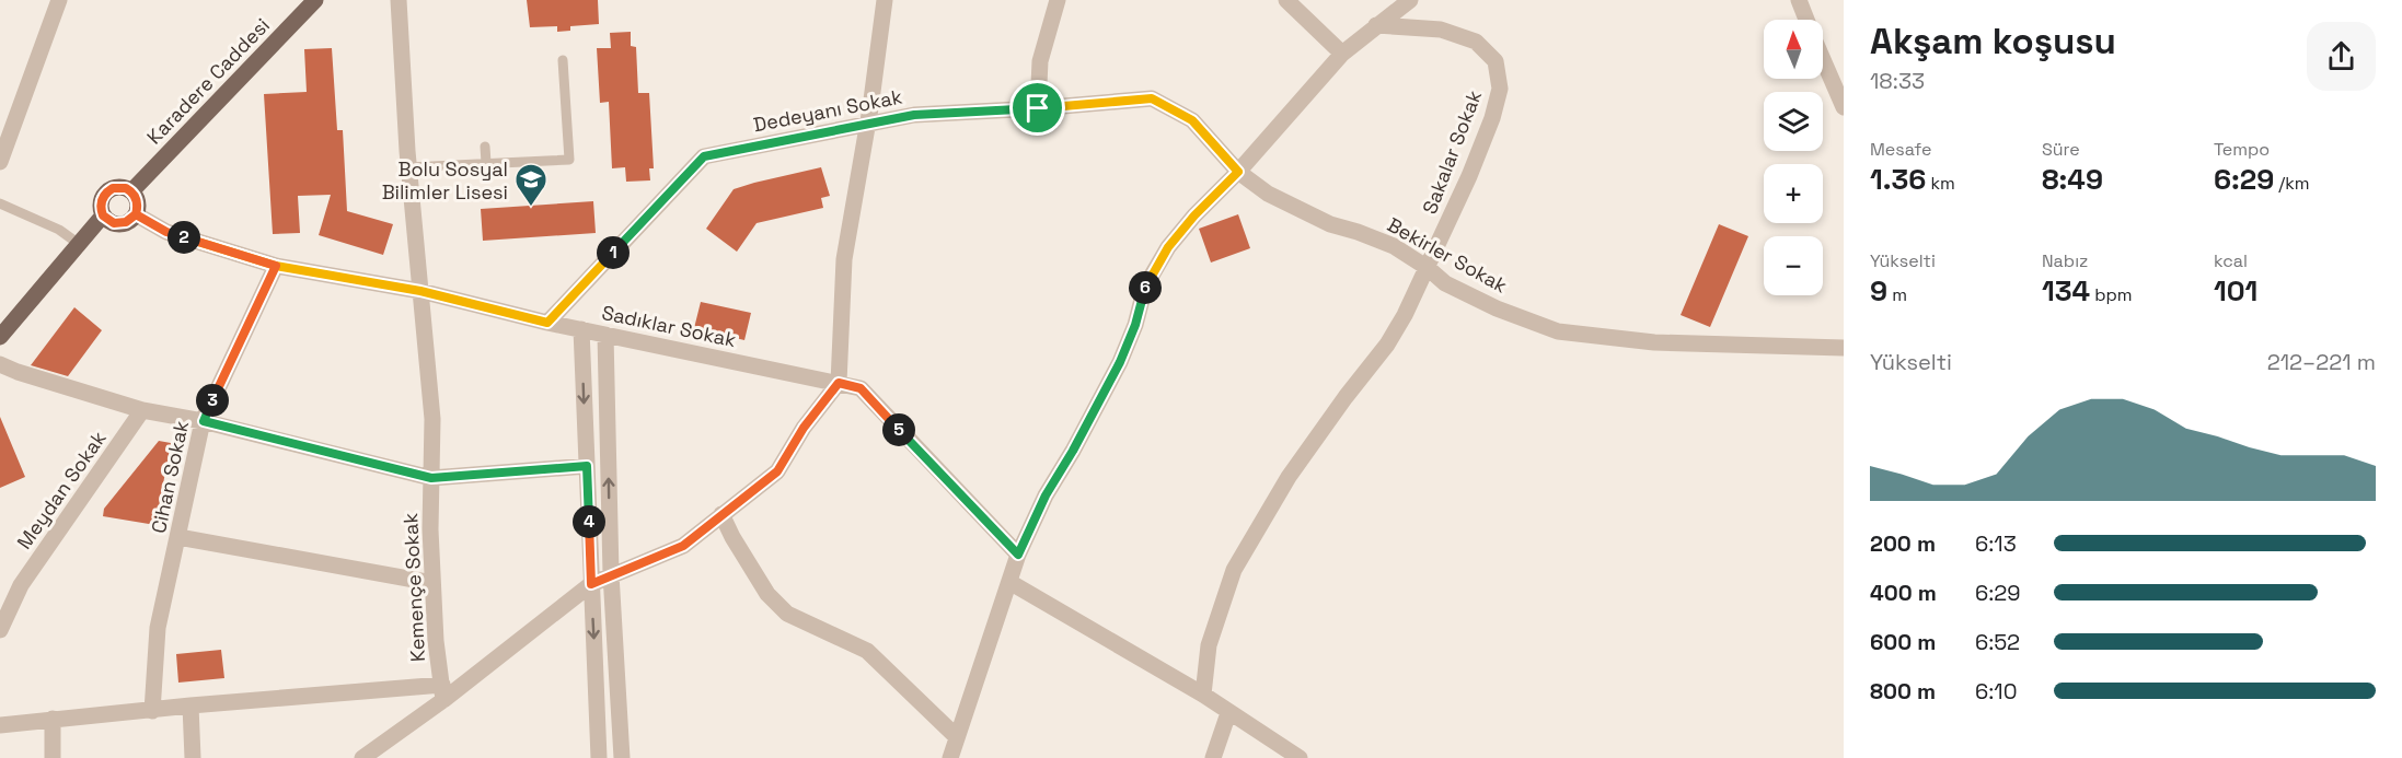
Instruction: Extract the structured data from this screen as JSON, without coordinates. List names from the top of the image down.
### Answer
{
  "streets": {
    "main road": ["Karadere Caddesi"],
    "street": [
      "Dedeyanı Sokak",
      "Sakalar Sokak",
      "Bekirler Sokak",
      "Sadıklar Sokak",
      "Cihan Sokak",
      "Meydan Sokak",
      "Kemençe Sokak"
    ]
  },
  "crossings": [
    ["Karadere Caddesi", "Sadıklar Sokak"],
    ["Dedeyanı Sokak", "Bekirler Sokak"],
    ["Dedeyanı Sokak", "Sadıklar Sokak"],
    ["Sakalar Sokak", "Bekirler Sokak"],
    ["Sadıklar Sokak", "Cihan Sokak"],
    ["Sadıklar Sokak", "Kemençe Sokak"]
  ],
  "places": {
    "school or university": ["Bolu Sosyal Bilimler Lisesi"]
  },
  "north": "top",
  "page": {
    "heading": ["Akşam koşusu", "18:33"],
    "map_buttons": ["+", "−"],
    "stats": [
      ["Mesafe", "1.36 km"],
      ["Süre", "8:49"],
      ["Tempo", "6:29 /km"],
      ["Yükselti", "9 m"],
      ["Nabız", "134 bpm"],
      ["kcal", "101"]
    ],
    "pins": [
      "2",
      "1",
      "6",
      "3",
      "5",
      "4"
    ],
    "chart": ["Yükselti", "212–221 m"],
    "list": [
      {
        "name": "200 m",
        "note": "6:13"
      },
      {
        "name": "400 m",
        "note": "6:29"
      },
      {
        "name": "600 m",
        "note": "6:52"
      },
      {
        "name": "800 m",
        "note": "6:10"
      }
    ]
  }
}
